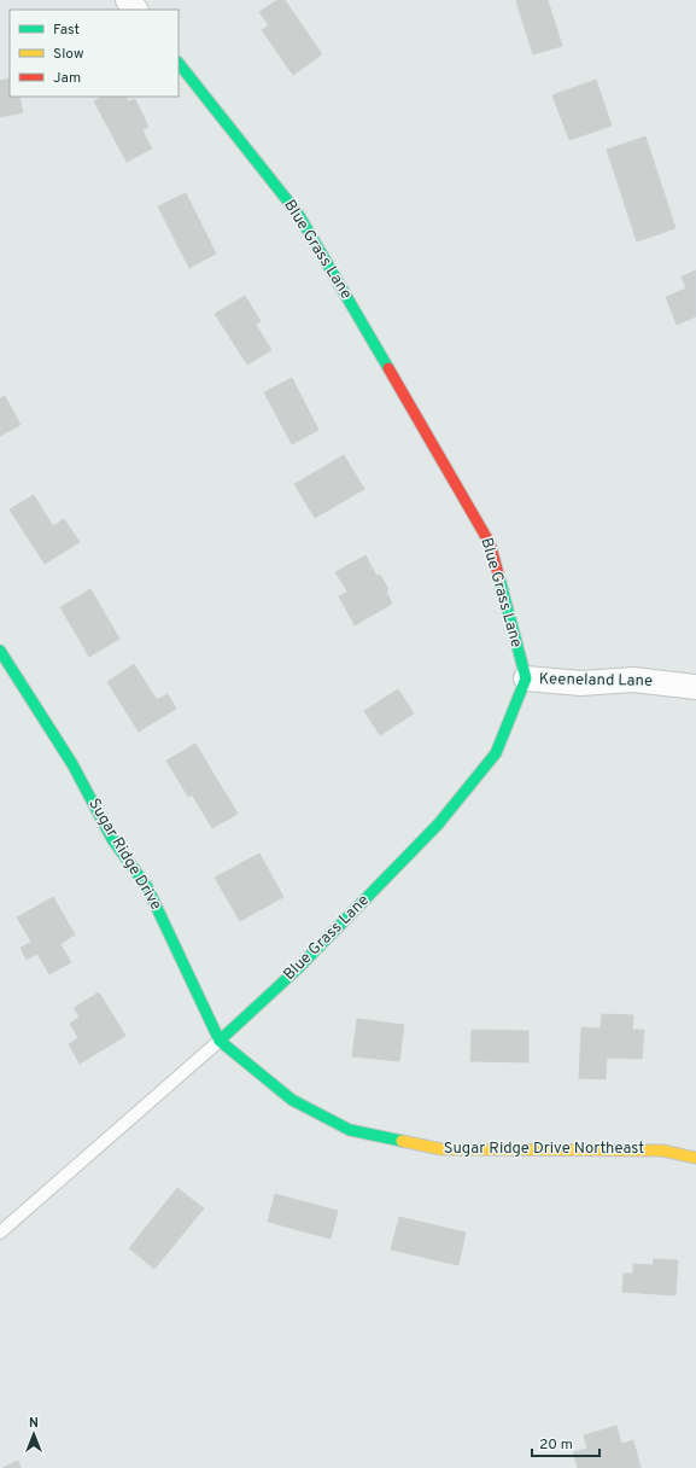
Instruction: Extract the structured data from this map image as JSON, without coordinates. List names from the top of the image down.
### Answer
{
  "streets": {
    "street": [
      "Blue Grass Lane",
      "Keeneland Lane",
      "Sugar Ridge Drive",
      "Sugar Ridge Drive Northeast"
    ]
  },
  "crossings": [
    ["Blue Grass Lane", "Keeneland Lane"],
    ["Blue Grass Lane", "Sugar Ridge Drive"],
    ["Blue Grass Lane", "Sugar Ridge Drive Northeast"],
    ["Sugar Ridge Drive", "Sugar Ridge Drive Northeast"]
  ],
  "legend": ["Fast", "Slow", "Jam"],
  "scale_bar": "20 m",
  "north": "top"
}
